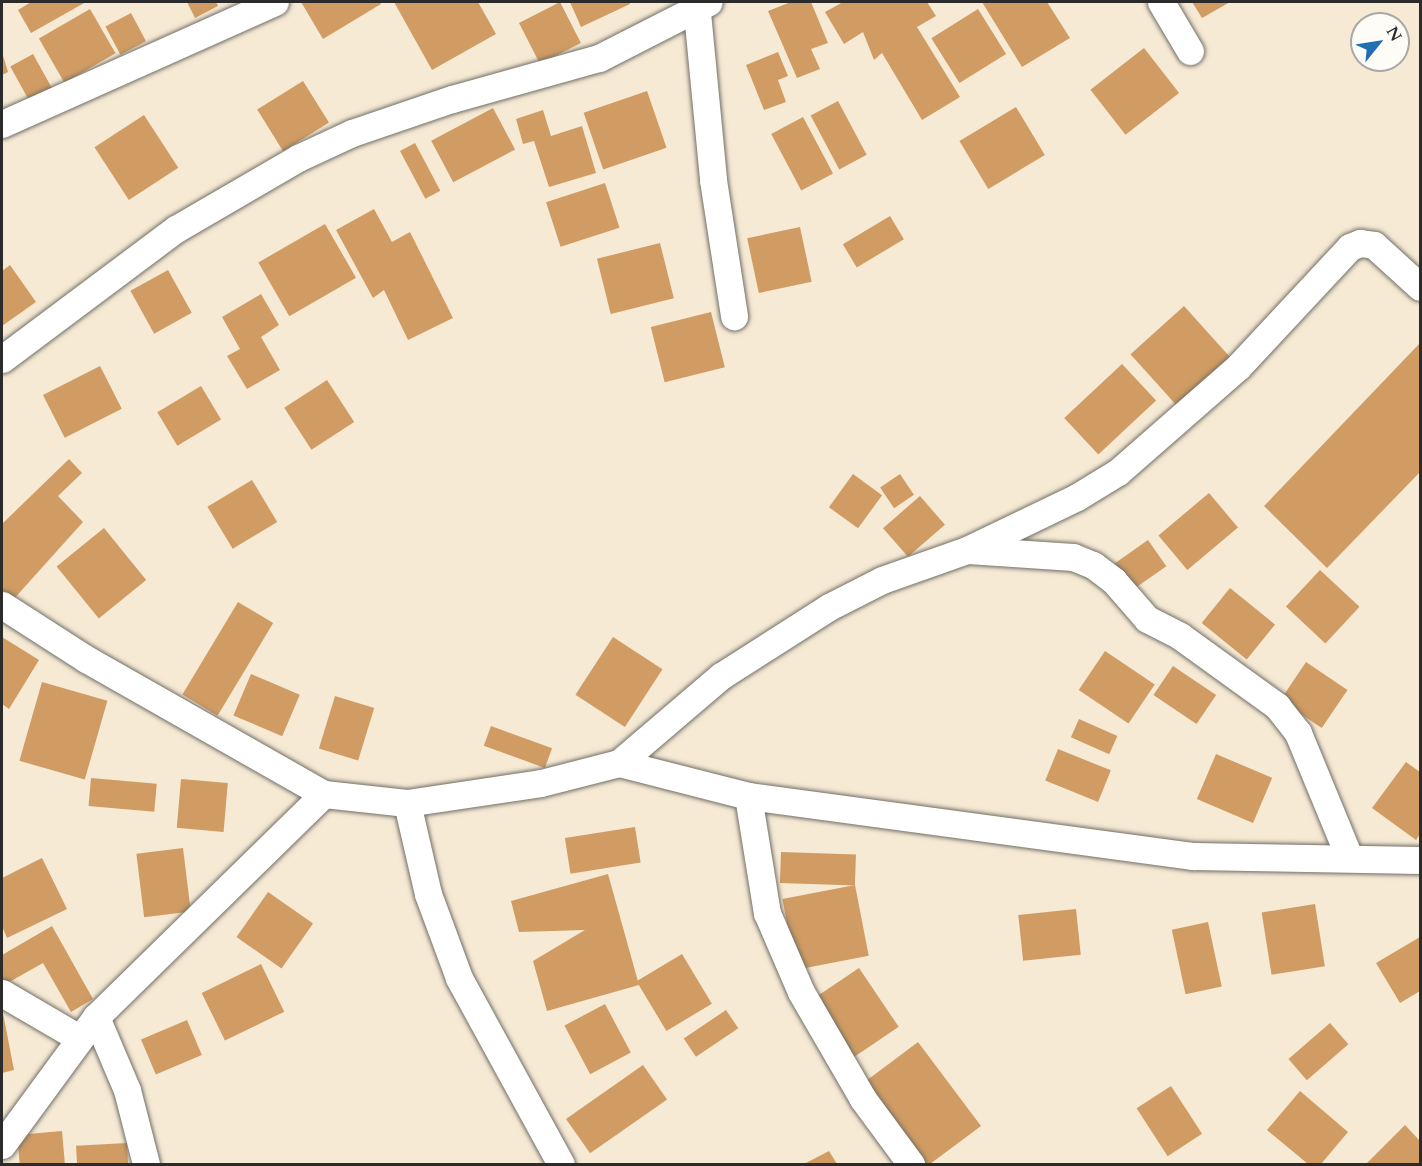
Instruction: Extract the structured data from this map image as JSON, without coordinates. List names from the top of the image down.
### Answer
{
  "north": "top right"
}
